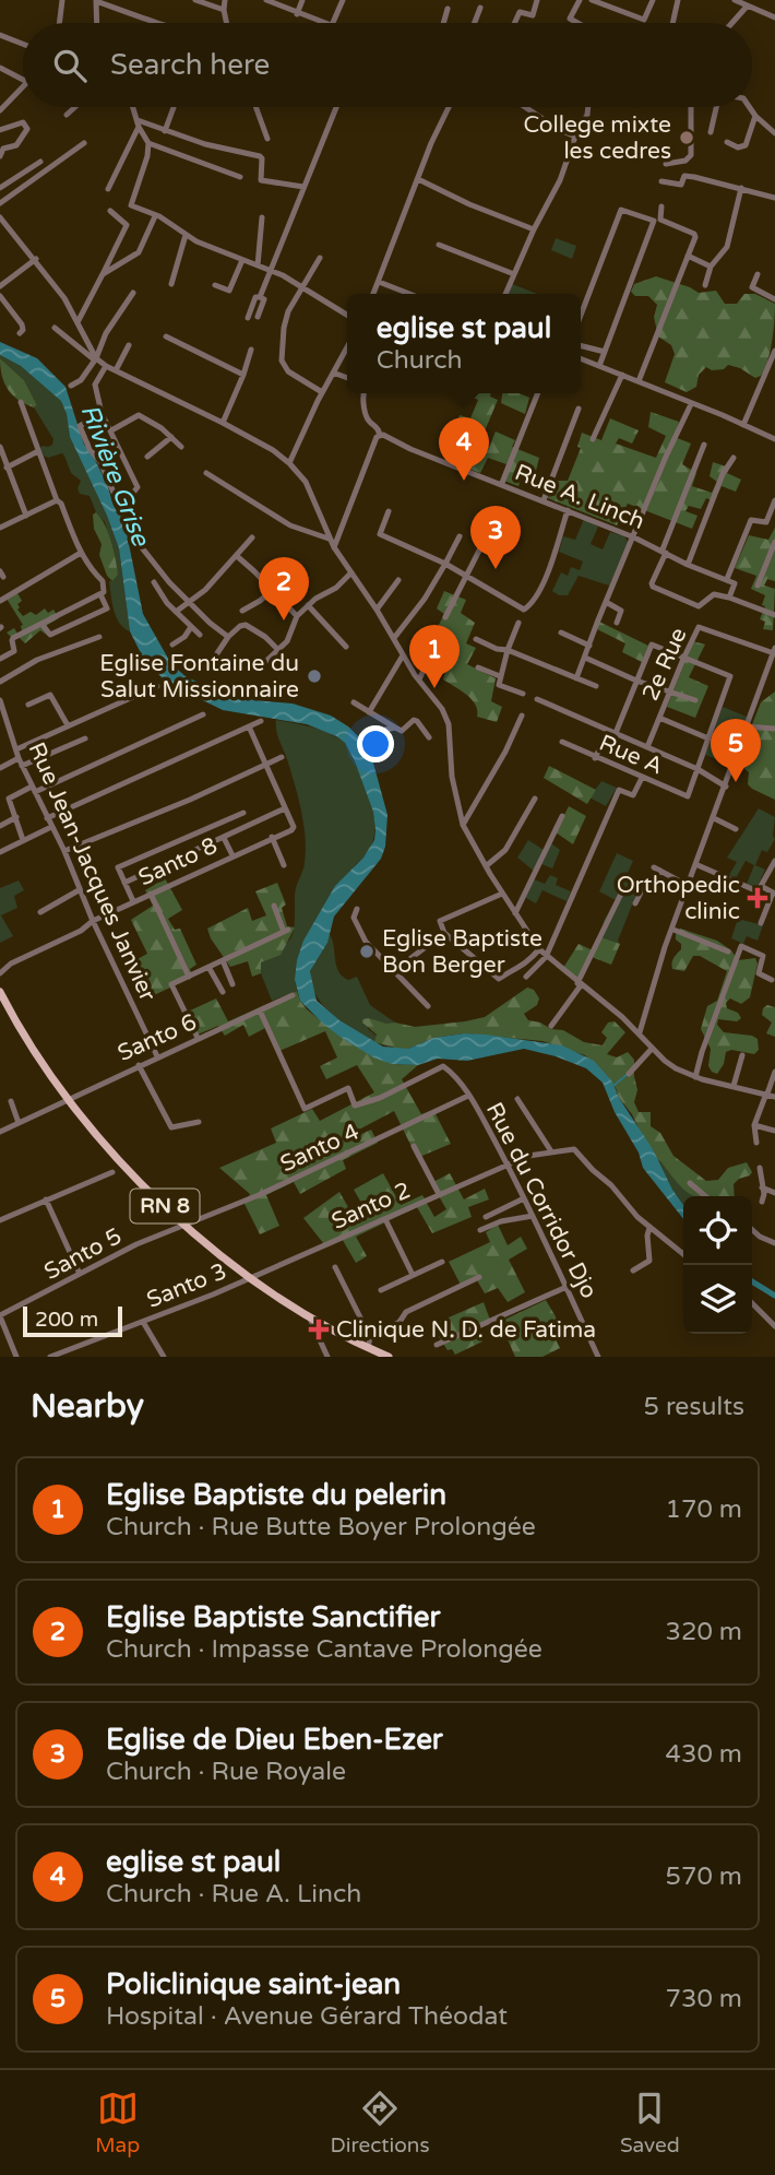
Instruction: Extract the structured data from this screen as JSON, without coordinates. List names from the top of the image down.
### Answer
{
  "streets": {
    "main road": ["RN 8"],
    "street": [
      "Rue A. Linch",
      "2e Rue",
      "Rue A",
      "Santo 8",
      "Rue Jean-Jacques Janvier",
      "Santo 6",
      "Santo 4",
      "Rue du Corridor Djo",
      "Santo 2",
      "Santo 5",
      "Santo 3"
    ]
  },
  "crossings": [
    ["Santo 8", "Rue Jean-Jacques Janvier"],
    ["Rue Jean-Jacques Janvier", "Santo 6"],
    ["Santo 6", "Rue du Corridor Djo"],
    ["Santo 6", "RN 8"],
    ["Santo 4", "Rue du Corridor Djo"],
    ["Santo 4", "RN 8"],
    ["Santo 4", "Santo 5"],
    ["Rue du Corridor Djo", "Santo 2"],
    ["RN 8", "Santo 2"],
    ["RN 8", "Santo 5"],
    ["RN 8", "Santo 3"],
    ["Santo 2", "Santo 3"]
  ],
  "water": ["Rivière Grise"],
  "places": {
    "other": ["College mixte les cedres", "Eglise Fontaine du Salut Missionnaire", "Eglise Baptiste Bon Berger"],
    "health": ["Orthopedic clinic", "Clinique N. D. de Fatima"]
  },
  "scale_bar": "200 m",
  "page": {
    "search": "Search here",
    "popup": ["eglise st paul", "Church"],
    "pins": [
      "4",
      "3",
      "2",
      "1",
      "5"
    ],
    "scale": "200 m",
    "heading": ["Nearby", "5 results"],
    "list": [
      {
        "mark": "1",
        "name": "Eglise Baptiste du pelerin",
        "note": "Church · Rue Butte Boyer Prolongée",
        "value": "170 m"
      },
      {
        "mark": "2",
        "name": "Eglise Baptiste Sanctifier",
        "note": "Church · Impasse Cantave Prolongée",
        "value": "320 m"
      },
      {
        "mark": "3",
        "name": "Eglise de Dieu Eben-Ezer",
        "note": "Church · Rue Royale",
        "value": "430 m"
      },
      {
        "mark": "4",
        "name": "eglise st paul",
        "note": "Church · Rue A. Linch",
        "value": "570 m"
      },
      {
        "mark": "5",
        "name": "Policlinique saint-jean",
        "note": "Hospital · Avenue Gérard Théodat",
        "value": "730 m"
      }
    ],
    "nav": ["Map", "Directions", "Saved"]
  }
}
